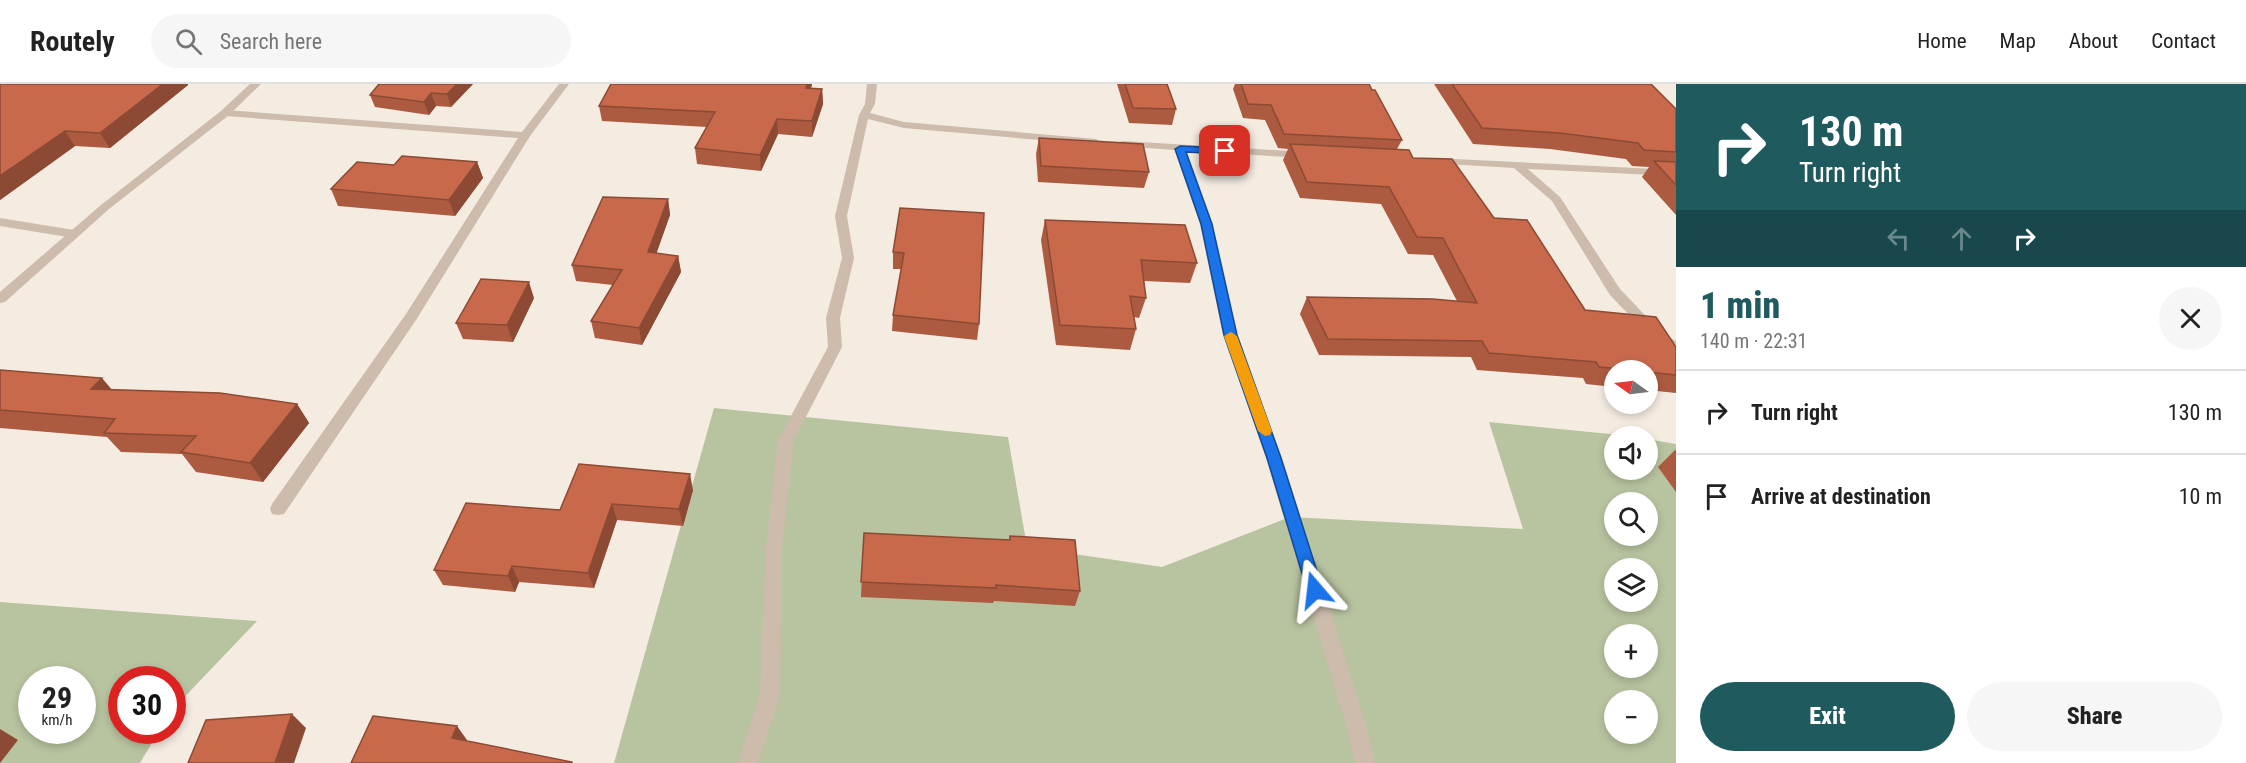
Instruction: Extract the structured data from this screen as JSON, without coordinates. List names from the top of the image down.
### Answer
{
  "north": "left",
  "page": {
    "header": "Routely",
    "search": "Search here",
    "nav": [
      "Home",
      "Map",
      "About",
      "Contact"
    ],
    "turn": ["130 m", "Turn right"],
    "heading": ["1 min", "140 m · 22:31"],
    "map_buttons": ["+", "−"],
    "list": [
      {
        "name": "Turn right",
        "value": "130 m"
      },
      {
        "name": "Arrive at destination",
        "value": "10 m"
      }
    ],
    "speed": "29 km/h",
    "limit": "30",
    "buttons": ["Exit", "Share"]
  }
}
